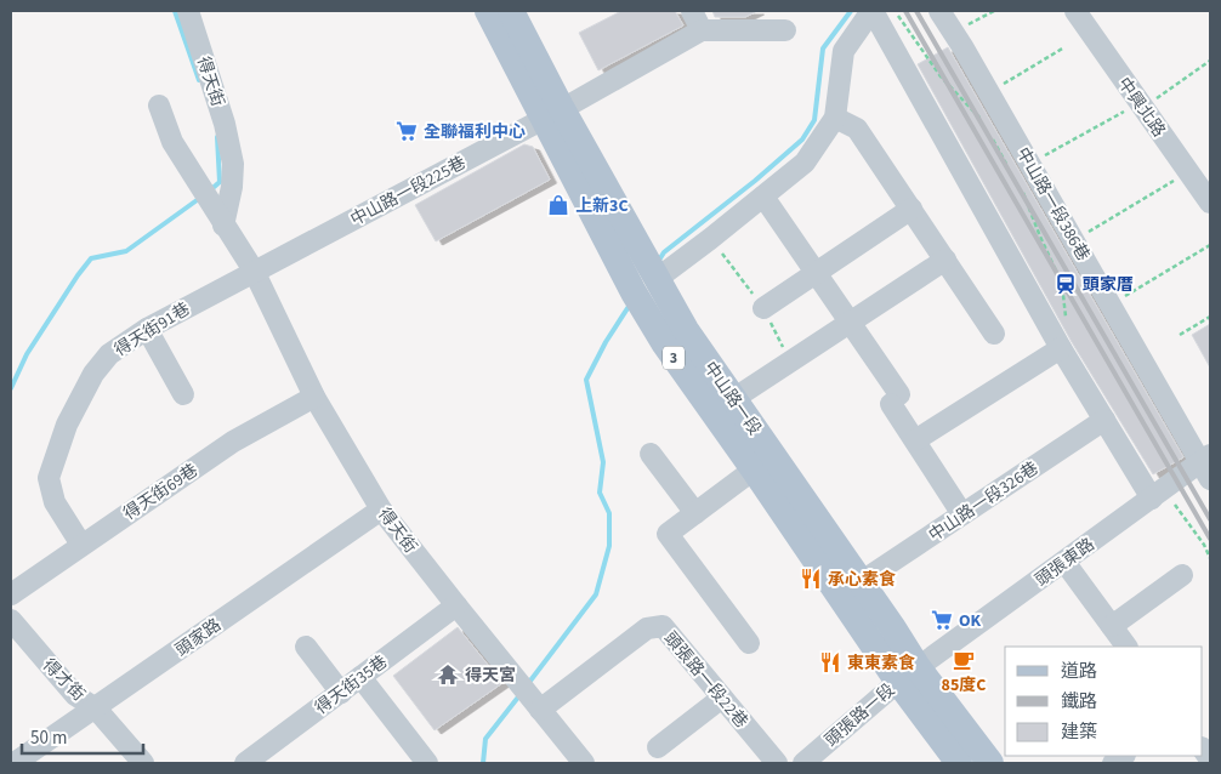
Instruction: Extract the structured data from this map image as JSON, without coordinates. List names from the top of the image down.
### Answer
{
  "streets": {
    "main road": ["3", "中山路一段"],
    "street": [
      "得天街",
      "中興北路",
      "中山路一段225巷",
      "中山路一段386巷",
      "得天街91巷",
      "得天街69巷",
      "中山路一段326巷",
      "頭張東路",
      "頭家路",
      "得才街",
      "頭張路一段22巷",
      "得天街35巷",
      "頭張路一段"
    ]
  },
  "crossings": [
    ["得天街", "中山路一段225巷"],
    ["得天街", "得天街91巷"],
    ["得天街", "得天街69巷"],
    ["得天街", "頭家路"],
    ["得天街", "頭張路一段22巷"],
    ["得天街", "得天街35巷"],
    ["中山路一段225巷", "得天街91巷"],
    ["中山路一段225巷", "中山路一段"],
    ["中山路一段386巷", "頭張東路"],
    ["得天街91巷", "得天街69巷"],
    ["中山路一段", "中山路一段326巷"],
    ["中山路一段", "頭張東路"],
    ["中山路一段", "頭張路一段"],
    ["頭張東路", "頭張路一段"],
    ["頭家路", "得才街"]
  ],
  "places": {
    "supermarket": ["全聯福利中心", "OK"],
    "shop": ["上新3C"],
    "station": ["頭家厝"],
    "restaurant": ["承心素食", "東東素食"],
    "cafe": ["85度C"],
    "temple": ["得天宮"]
  },
  "legend": ["道路", "鐵路", "建築"],
  "scale_bar": "50 m"
}
